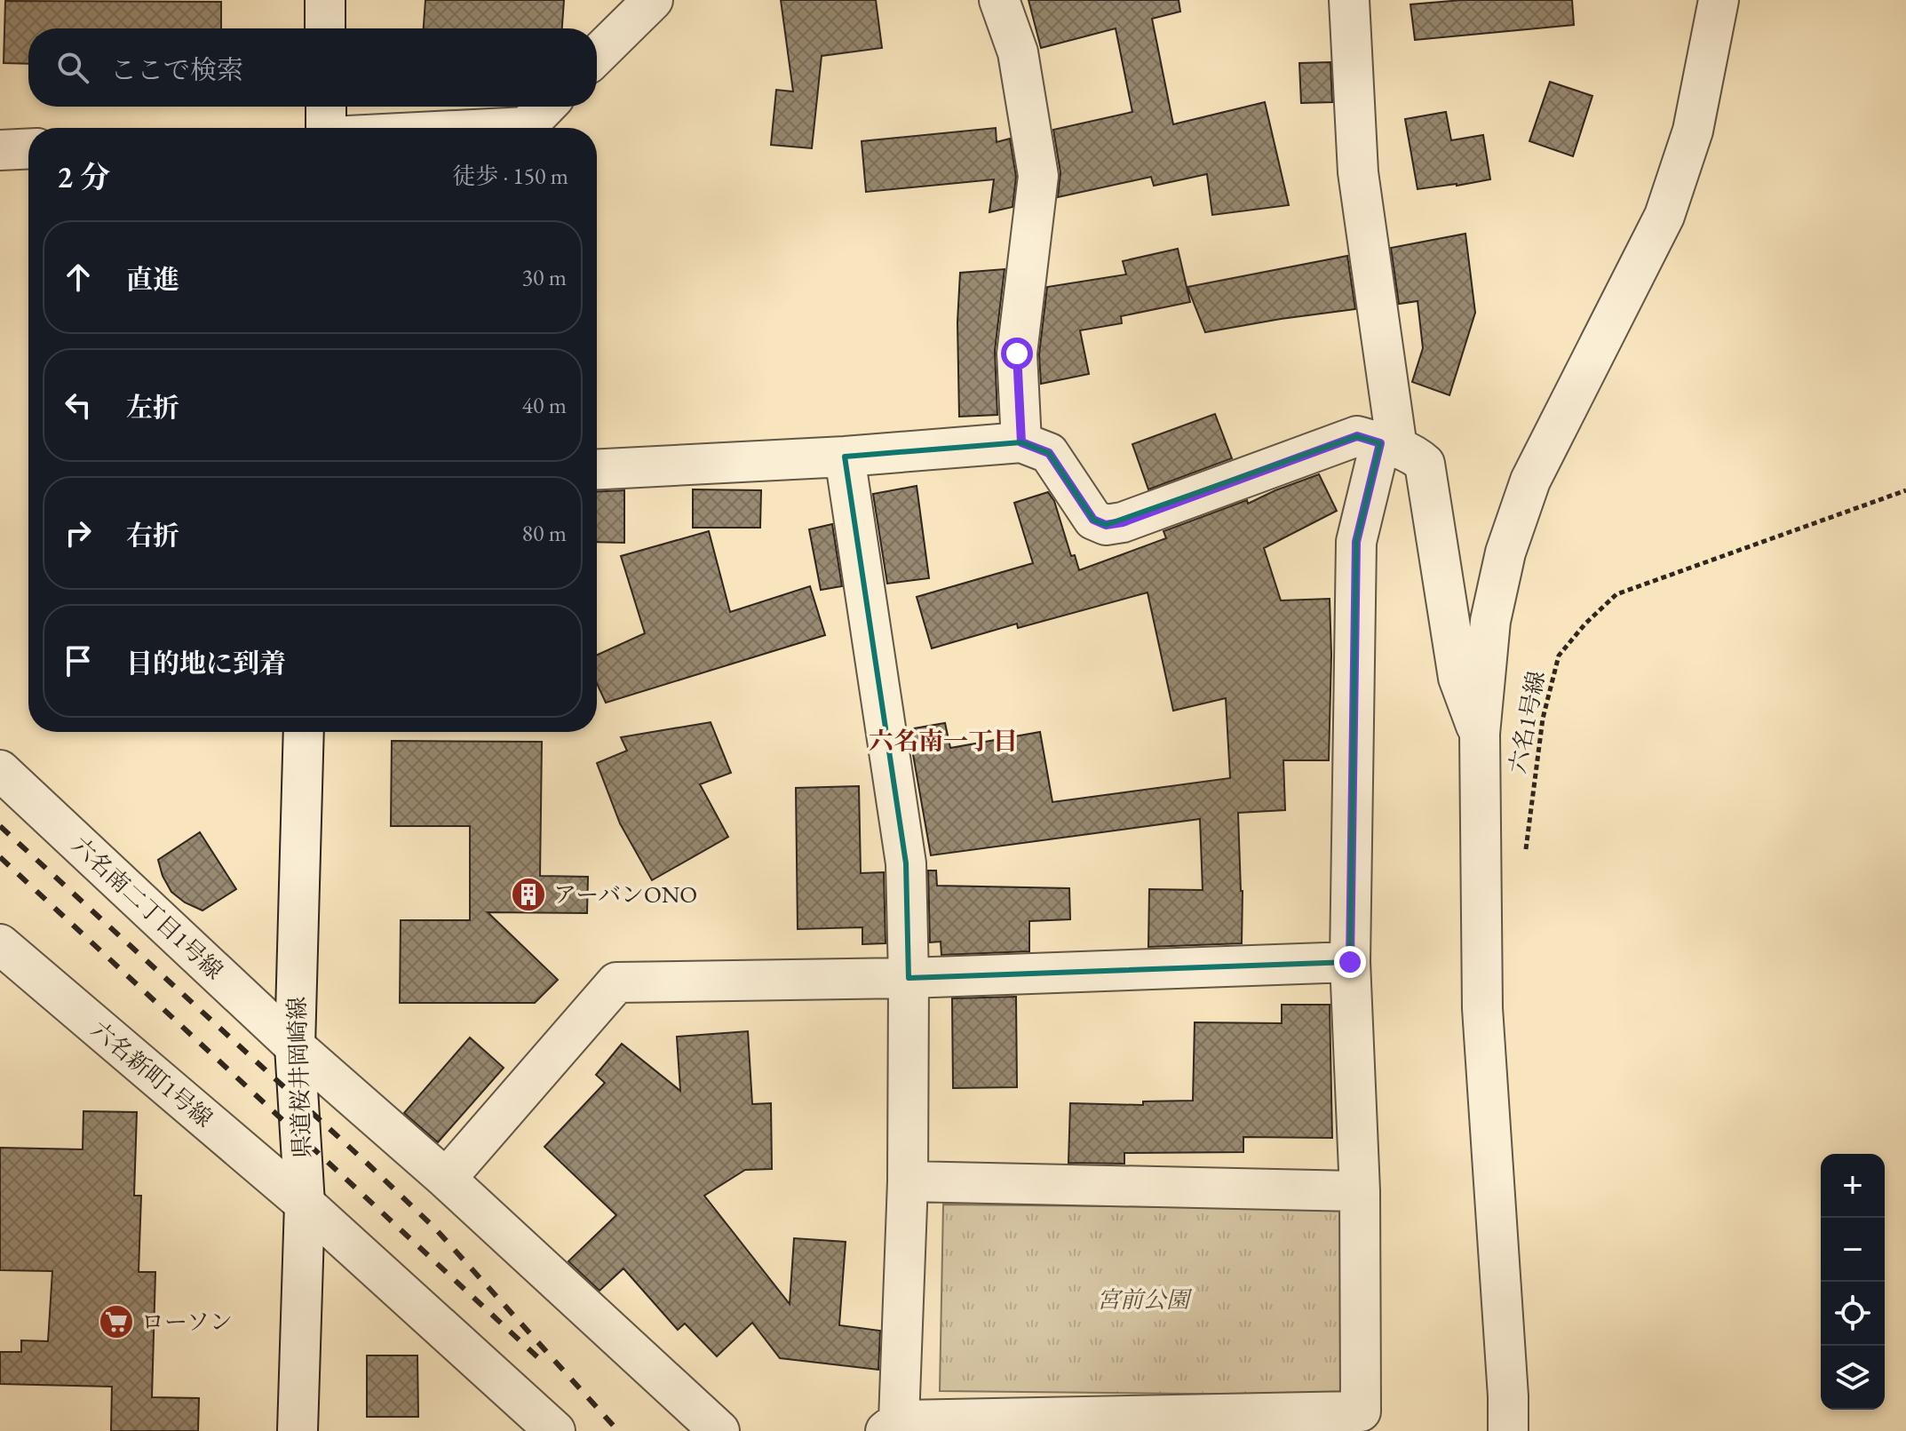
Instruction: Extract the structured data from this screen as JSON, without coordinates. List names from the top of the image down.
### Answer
{
  "streets": {
    "street": ["六名南二丁目1号線", "六名新町1号線", "県道桜井岡崎線"],
    "path": ["六名1号線"]
  },
  "crossings": [
    ["六名南二丁目1号線", "県道桜井岡崎線"],
    ["六名新町1号線", "県道桜井岡崎線"]
  ],
  "districts": ["六名南一丁目"],
  "parks": ["宮前公園"],
  "places": {
    "building": ["アーバンONO"],
    "supermarket": ["ローソン"]
  },
  "page": {
    "search": "ここで検索",
    "heading": ["2 分", "徒歩 · 150 m"],
    "list": [
      ["直進", "30 m"],
      ["左折", "40 m"],
      ["右折", "80 m"],
      "目的地に到着"
    ],
    "map_buttons": ["+", "−"]
  }
}
